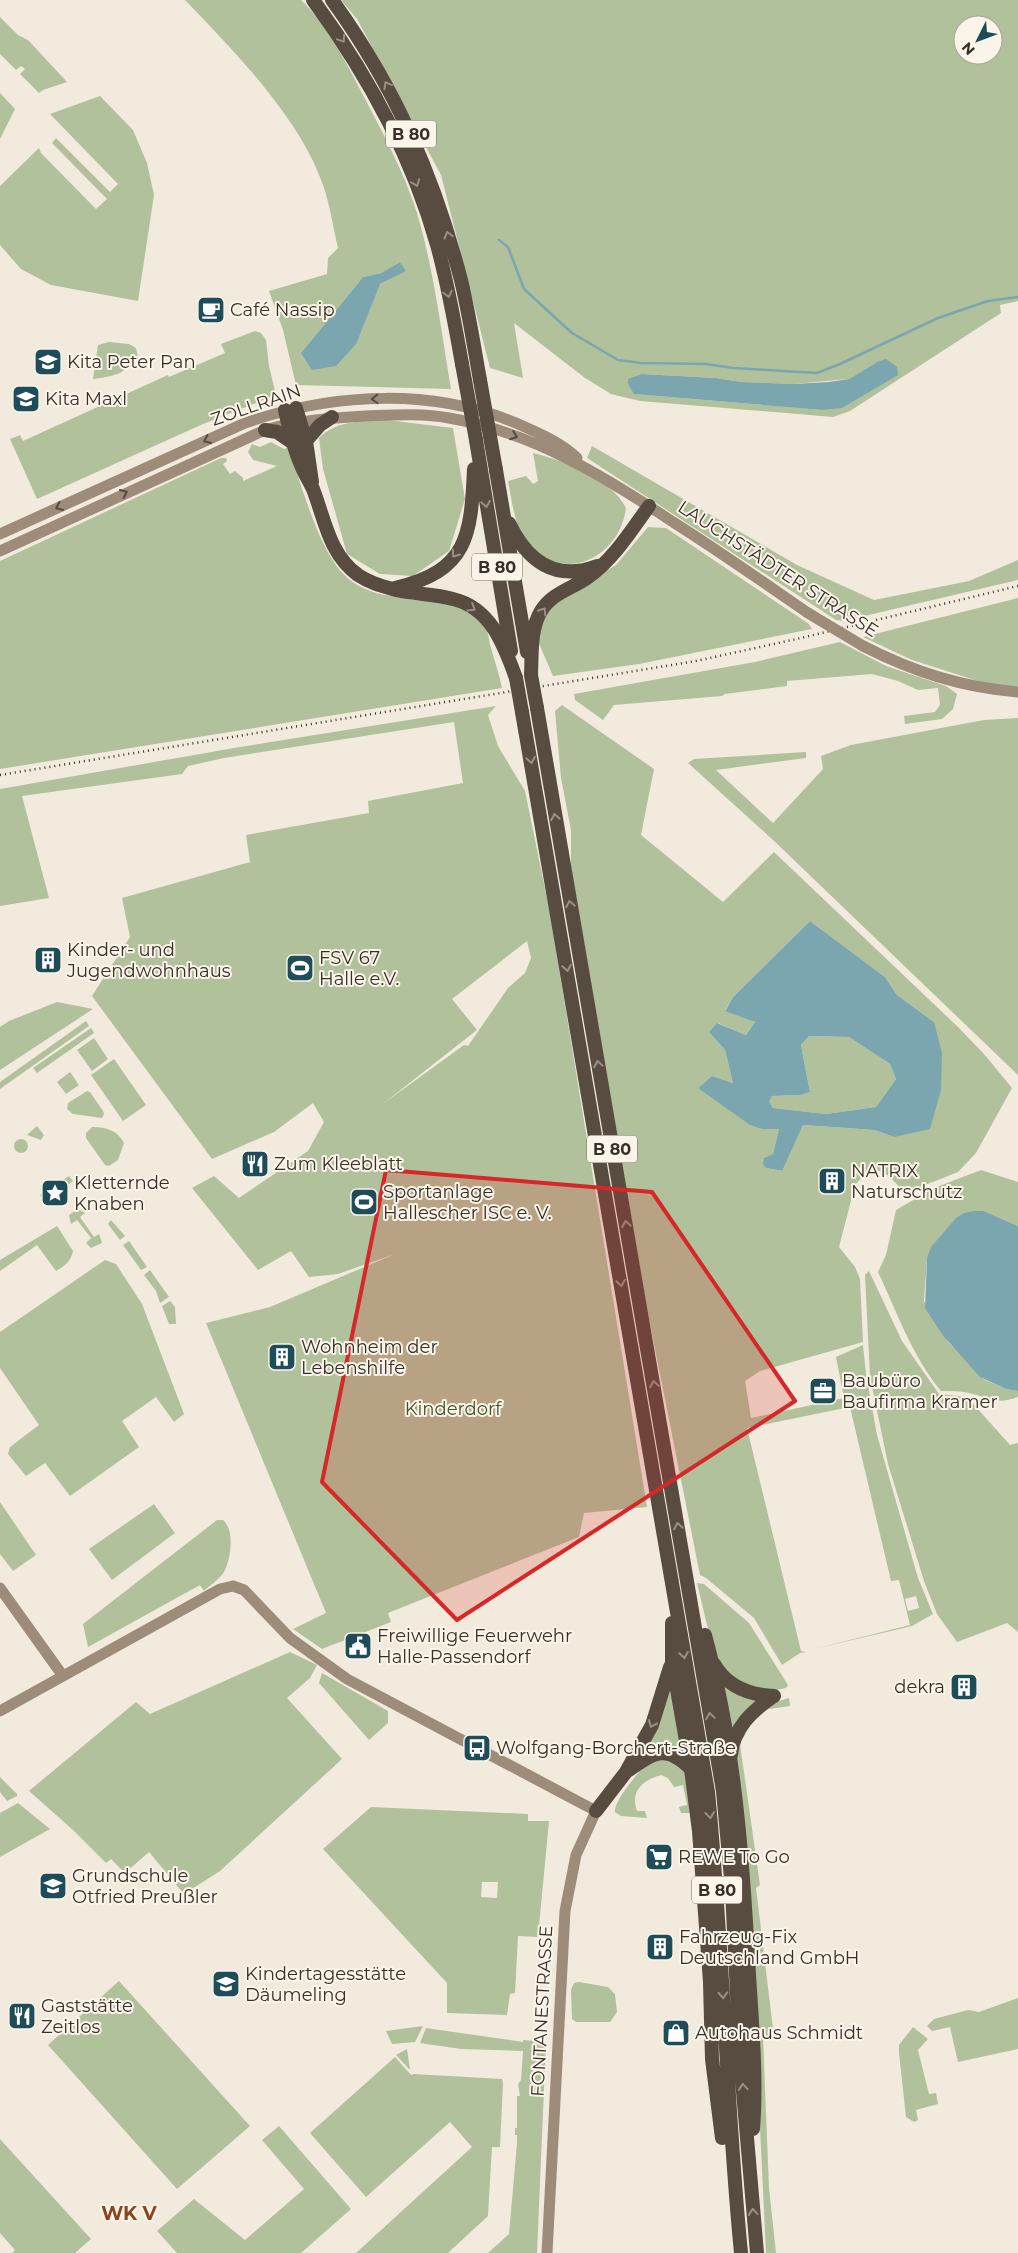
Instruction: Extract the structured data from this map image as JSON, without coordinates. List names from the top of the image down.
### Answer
{
  "streets": {
    "highway": ["B 80"],
    "main road": ["ZOLLRAIN", "LAUCHSTÄDTER STRASSE", "FONTANESTRASSE"]
  },
  "crossings": [
    ["ZOLLRAIN", "LAUCHSTÄDTER STRASSE"]
  ],
  "districts": ["WK V"],
  "parks": ["Kinderdorf"],
  "places": {
    "cafe": ["Café Nassip"],
    "school or university": [
      "Kita Peter Pan",
      "Kita Maxl",
      "Grundschule Otfried Preußler",
      "Kindertagesstätte Däumeling"
    ],
    "building": [
      "Kinder- und Jugendwohnhaus",
      "NATRIX Naturschutz",
      "Wohnheim der Lebenshilfe",
      "dekra",
      "Fahrzeug-Fix Deutschland GmbH"
    ],
    "sports": ["FSV 67 Halle e.V.", "Sportanlage Hallescher ISC e. V."],
    "restaurant": ["Zum Kleeblatt", "Gaststätte Zeitlos"],
    "place": ["Kletternde Knaben"],
    "office": ["Baubüro Baufirma Kramer"],
    "public building": ["Freiwillige Feuerwehr Halle-Passendorf"],
    "bus stop": ["Wolfgang-Borchert-Straße"],
    "supermarket": ["REWE To Go"],
    "shop": ["Autohaus Schmidt"]
  },
  "north": "bottom left"
}
